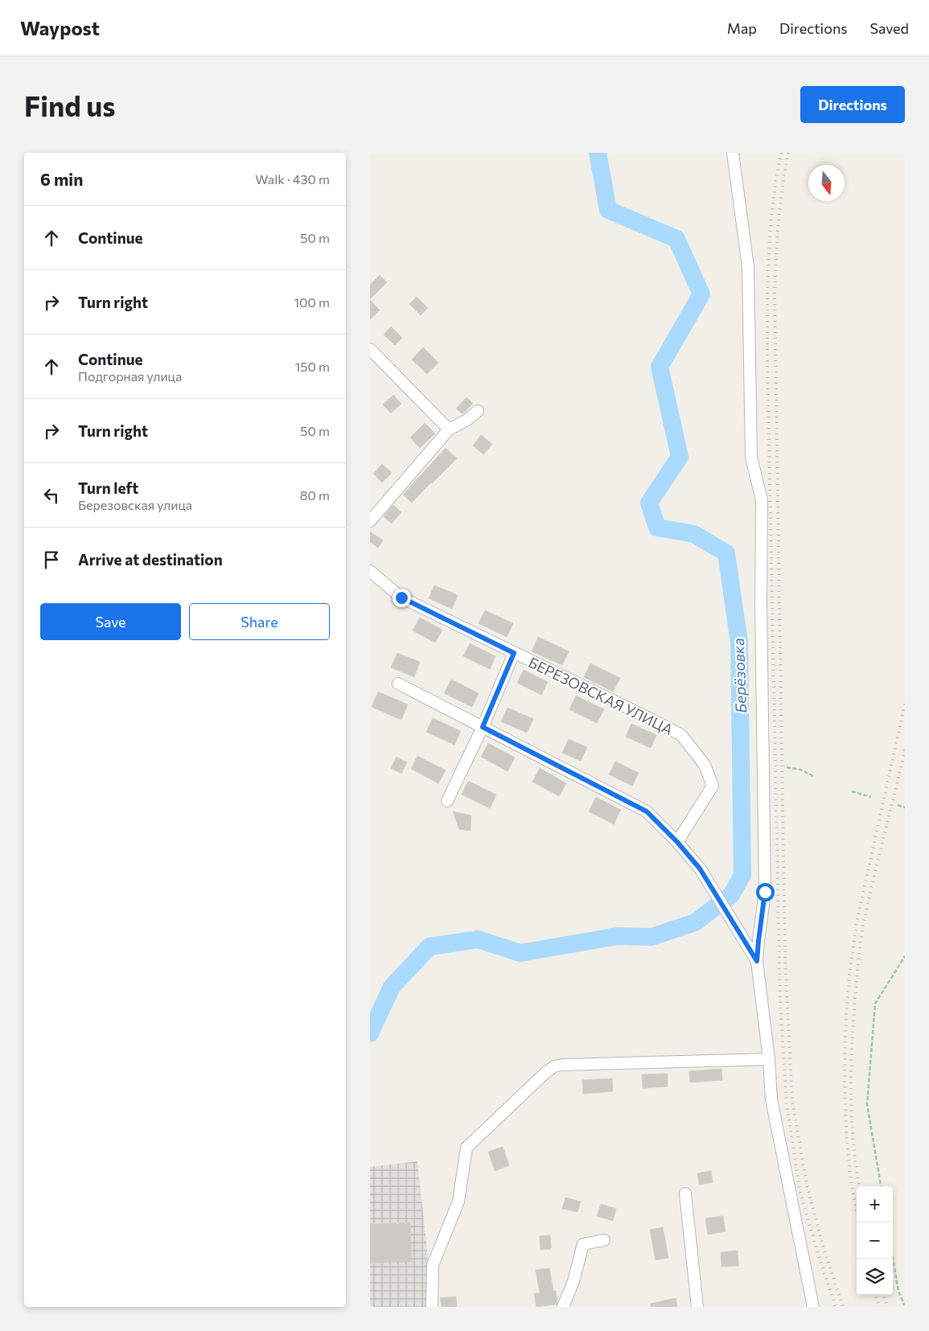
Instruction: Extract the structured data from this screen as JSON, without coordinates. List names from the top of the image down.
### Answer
{
  "streets": {
    "street": ["БЕРЕЗОВСКАЯ УЛИЦА"]
  },
  "water": ["Берёзовка"],
  "north": "bottom",
  "page": {
    "header": "Waypost",
    "nav": ["Map", "Directions", "Saved"],
    "buttons": [
      "Directions",
      ["Save", "Share"]
    ],
    "title": "Find us",
    "heading": ["6 min", "Walk · 430 m"],
    "list": [
      ["Continue", "50 m"],
      ["Turn right", "100 m"],
      ["Continue", "Подгорная улица", "150 m"],
      ["Turn right", "50 m"],
      ["Turn left", "Березовская улица", "80 m"],
      "Arrive at destination"
    ],
    "map_buttons": ["+", "−"]
  }
}
